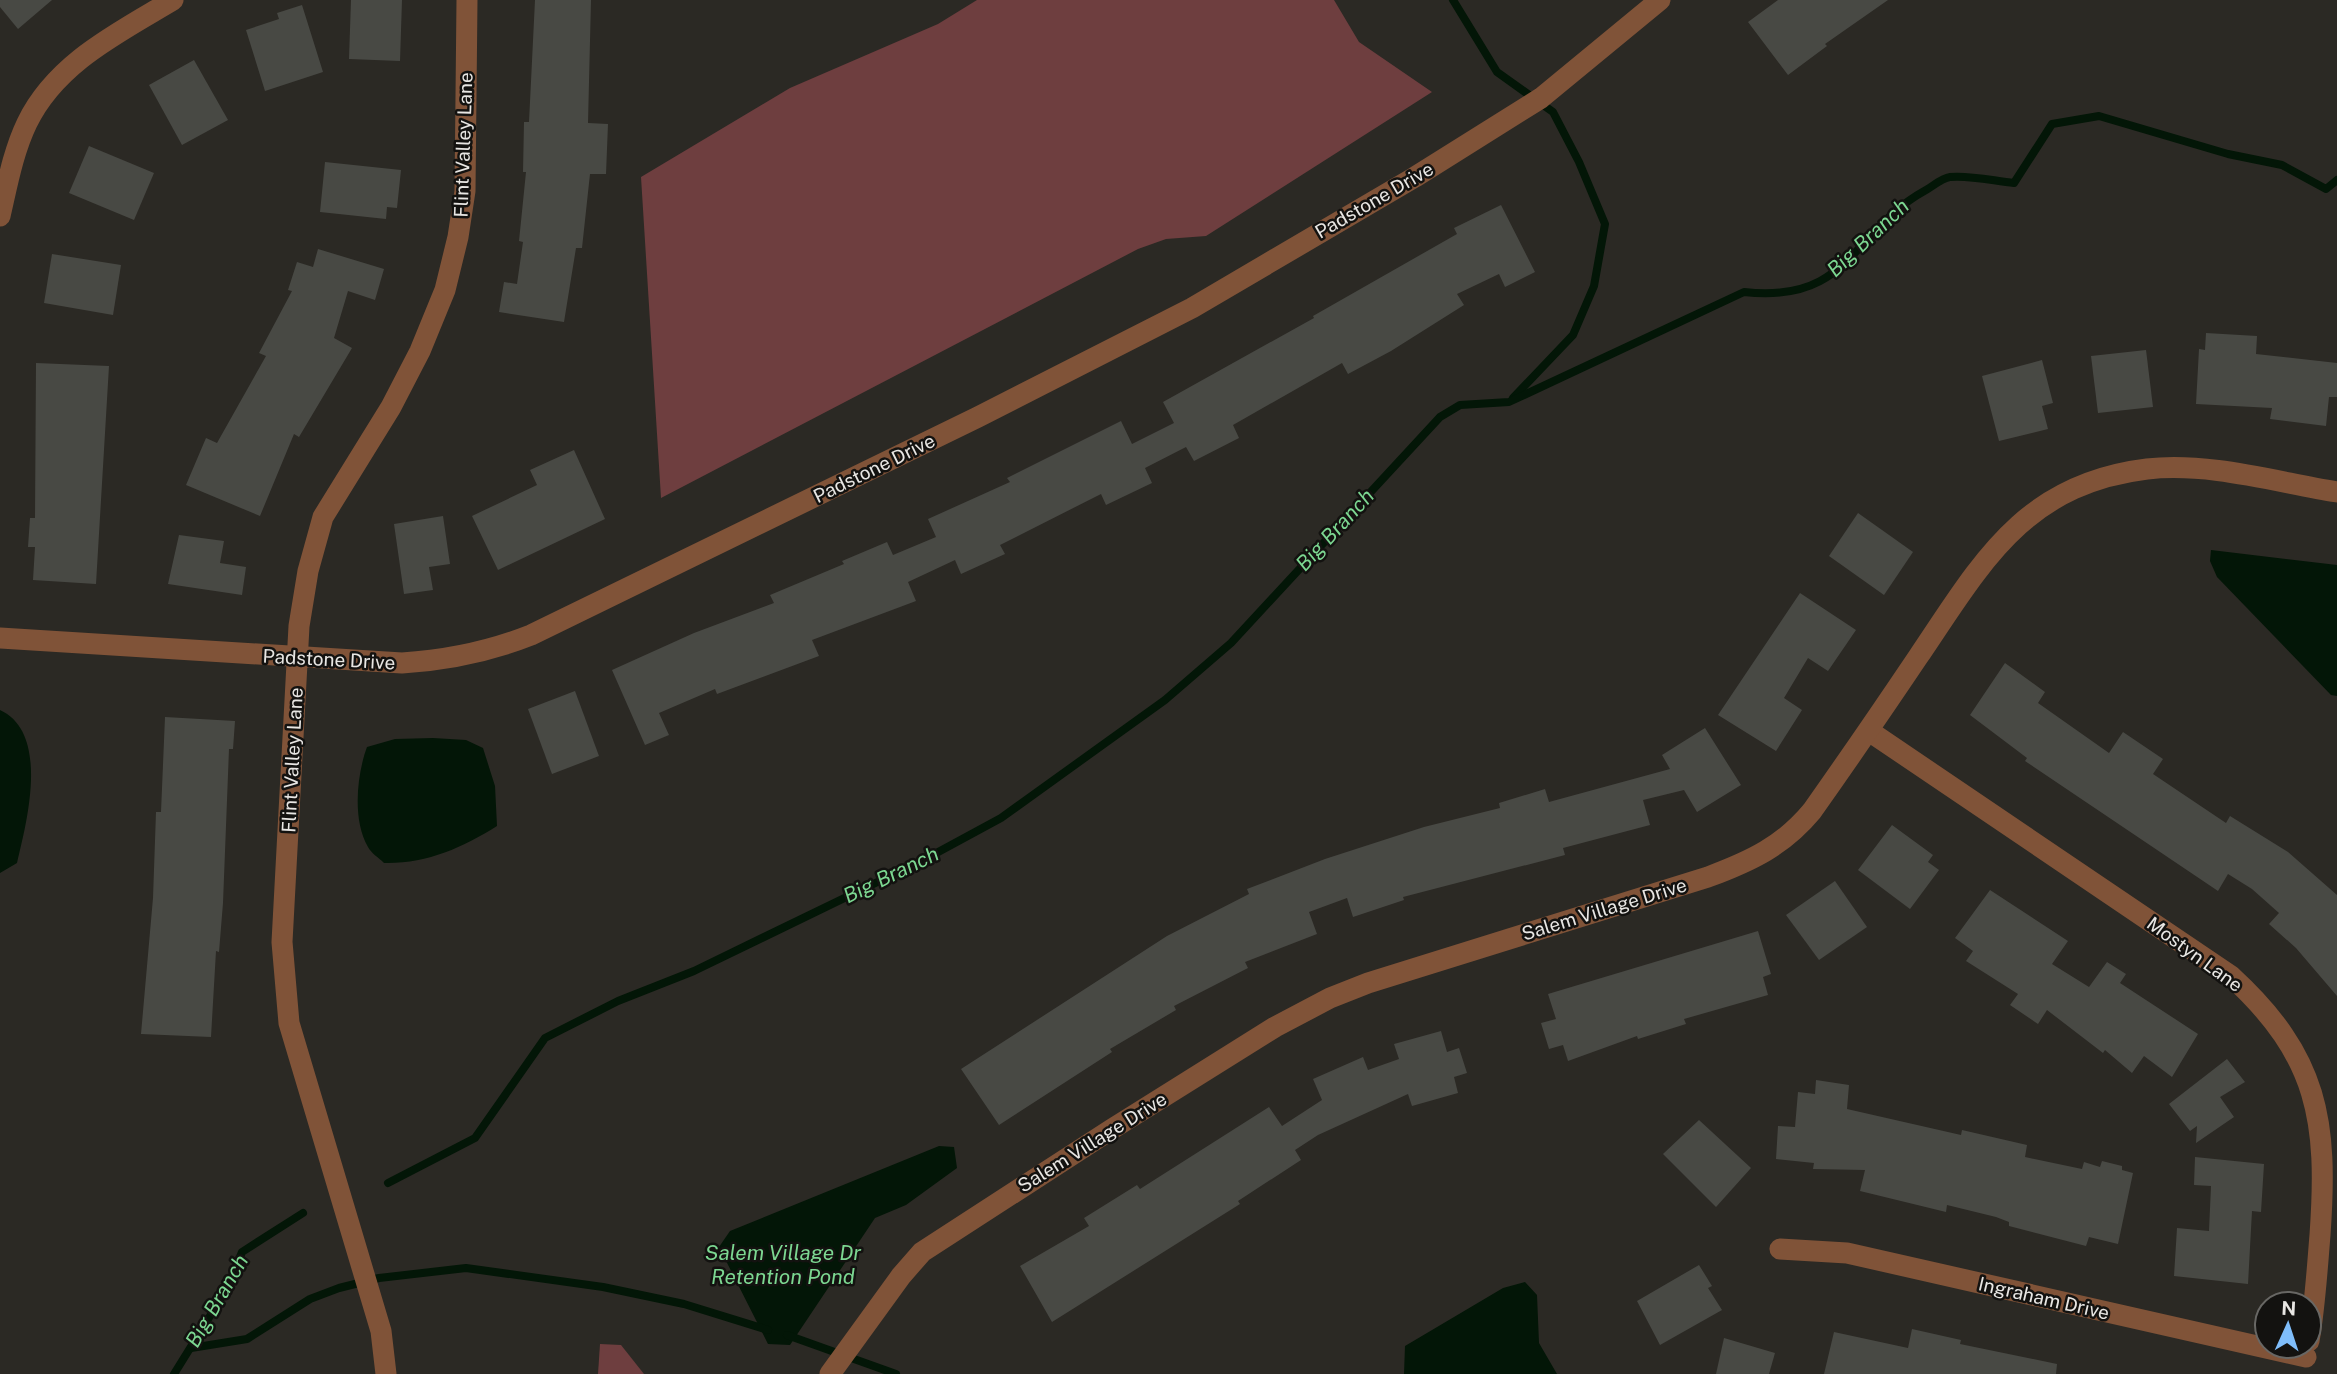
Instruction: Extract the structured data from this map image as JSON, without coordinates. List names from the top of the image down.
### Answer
{
  "streets": {
    "street": [
      "Flint Valley Lane",
      "Padstone Drive",
      "Salem Village Drive",
      "Mostyn Lane",
      "Ingraham Drive"
    ]
  },
  "crossings": [
    ["Flint Valley Lane", "Padstone Drive"],
    ["Salem Village Drive", "Mostyn Lane"]
  ],
  "water": ["Big Branch", "Salem Village Dr Retention Pond"],
  "north": "top"
}
